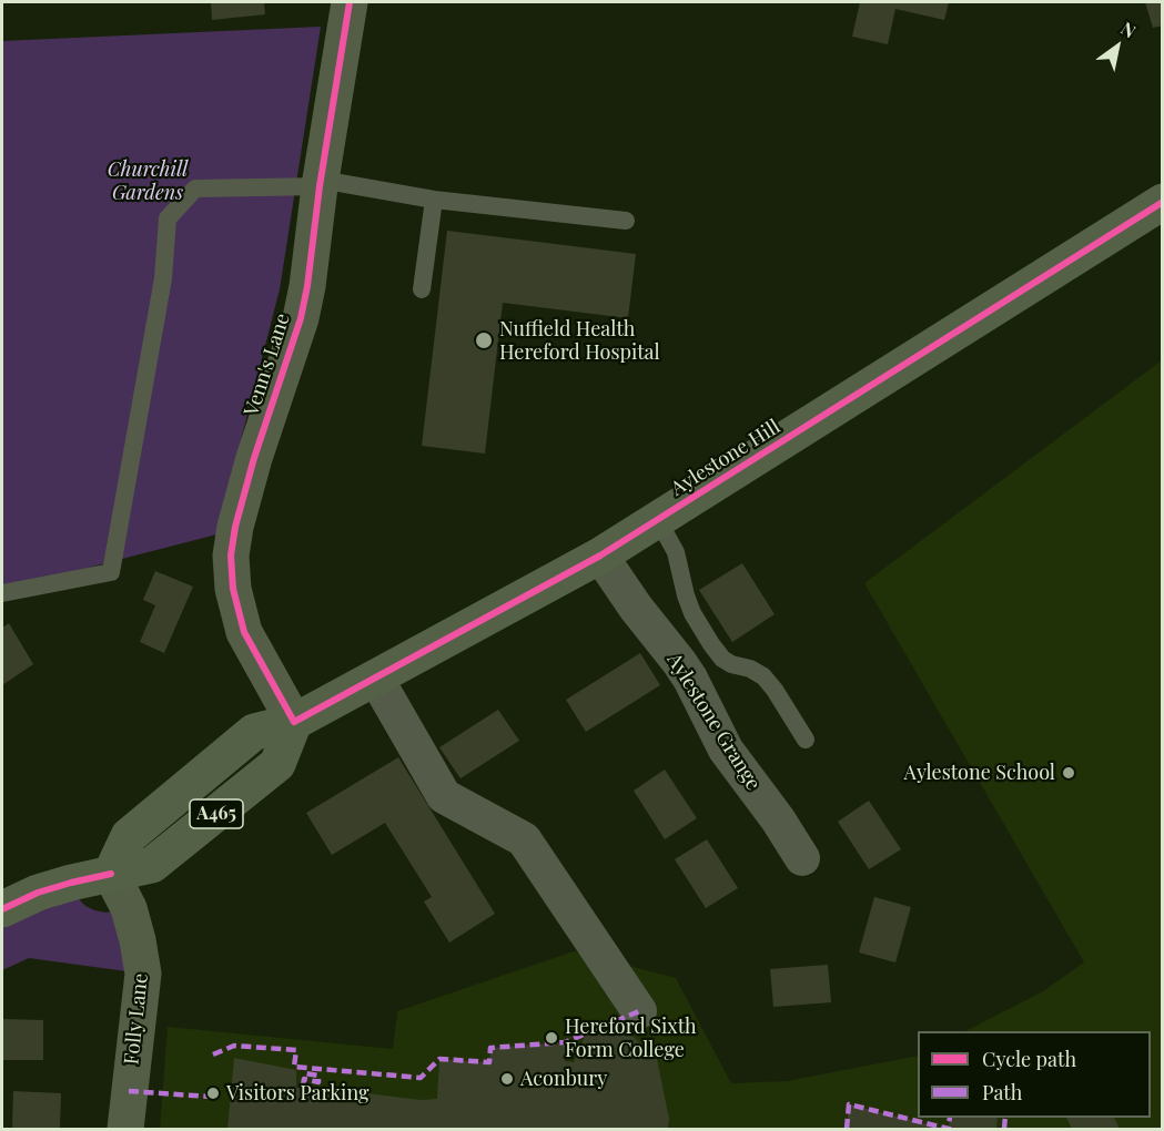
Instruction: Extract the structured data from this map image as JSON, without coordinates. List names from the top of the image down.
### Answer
{
  "streets": {
    "highway": ["Aylestone Hill", "A465"],
    "street": ["Venn's Lane", "Aylestone Grange", "Folly Lane"]
  },
  "crossings": [
    ["Venn's Lane", "Aylestone Hill"],
    ["Aylestone Hill", "Aylestone Grange"],
    ["Aylestone Hill", "Folly Lane"]
  ],
  "parks": ["Churchill Gardens"],
  "places": [
    "Nuffield Health Hereford Hospital",
    "Aylestone School",
    "Hereford Sixth Form College",
    "Aconbury",
    "Visitors Parking"
  ],
  "legend": ["Cycle path", "Path"],
  "north": "top right"
}
